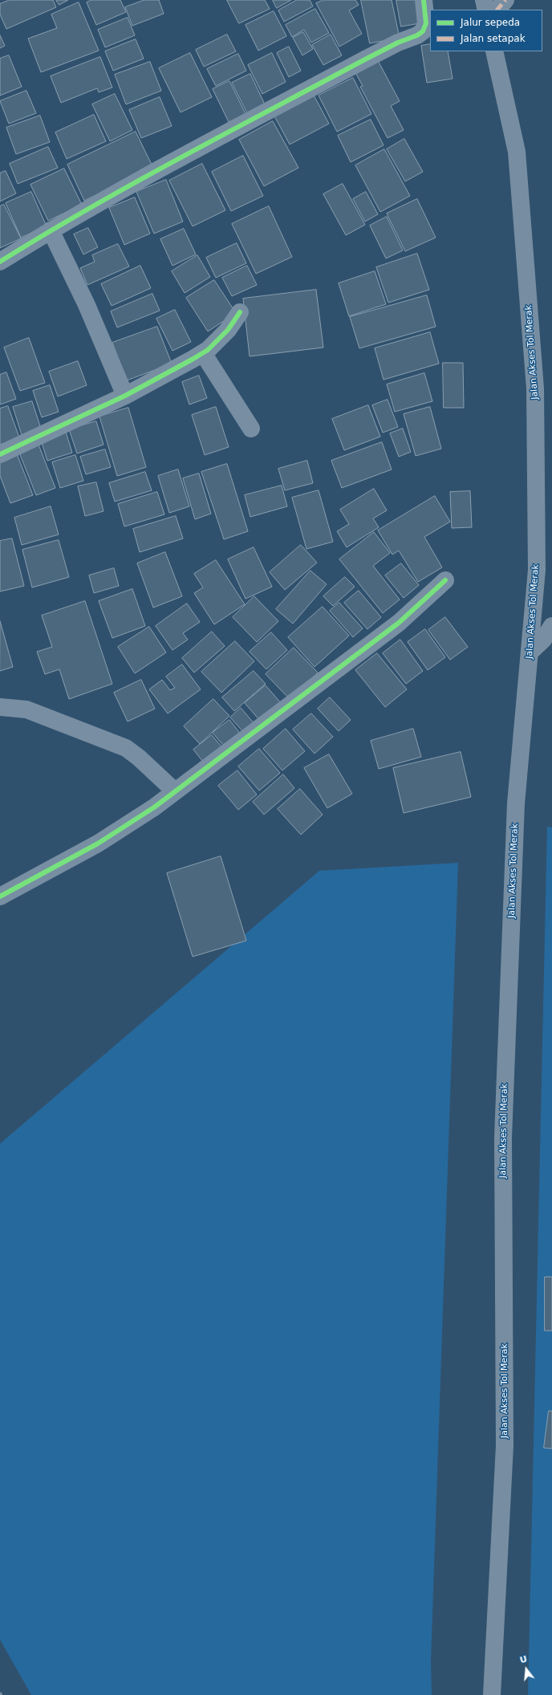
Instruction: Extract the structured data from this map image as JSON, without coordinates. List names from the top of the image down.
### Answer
{
  "streets": {
    "highway": ["Jalan Akses Tol Merak"]
  },
  "legend": ["Jalur sepeda", "Jalan setapak"],
  "north": "top"
}
